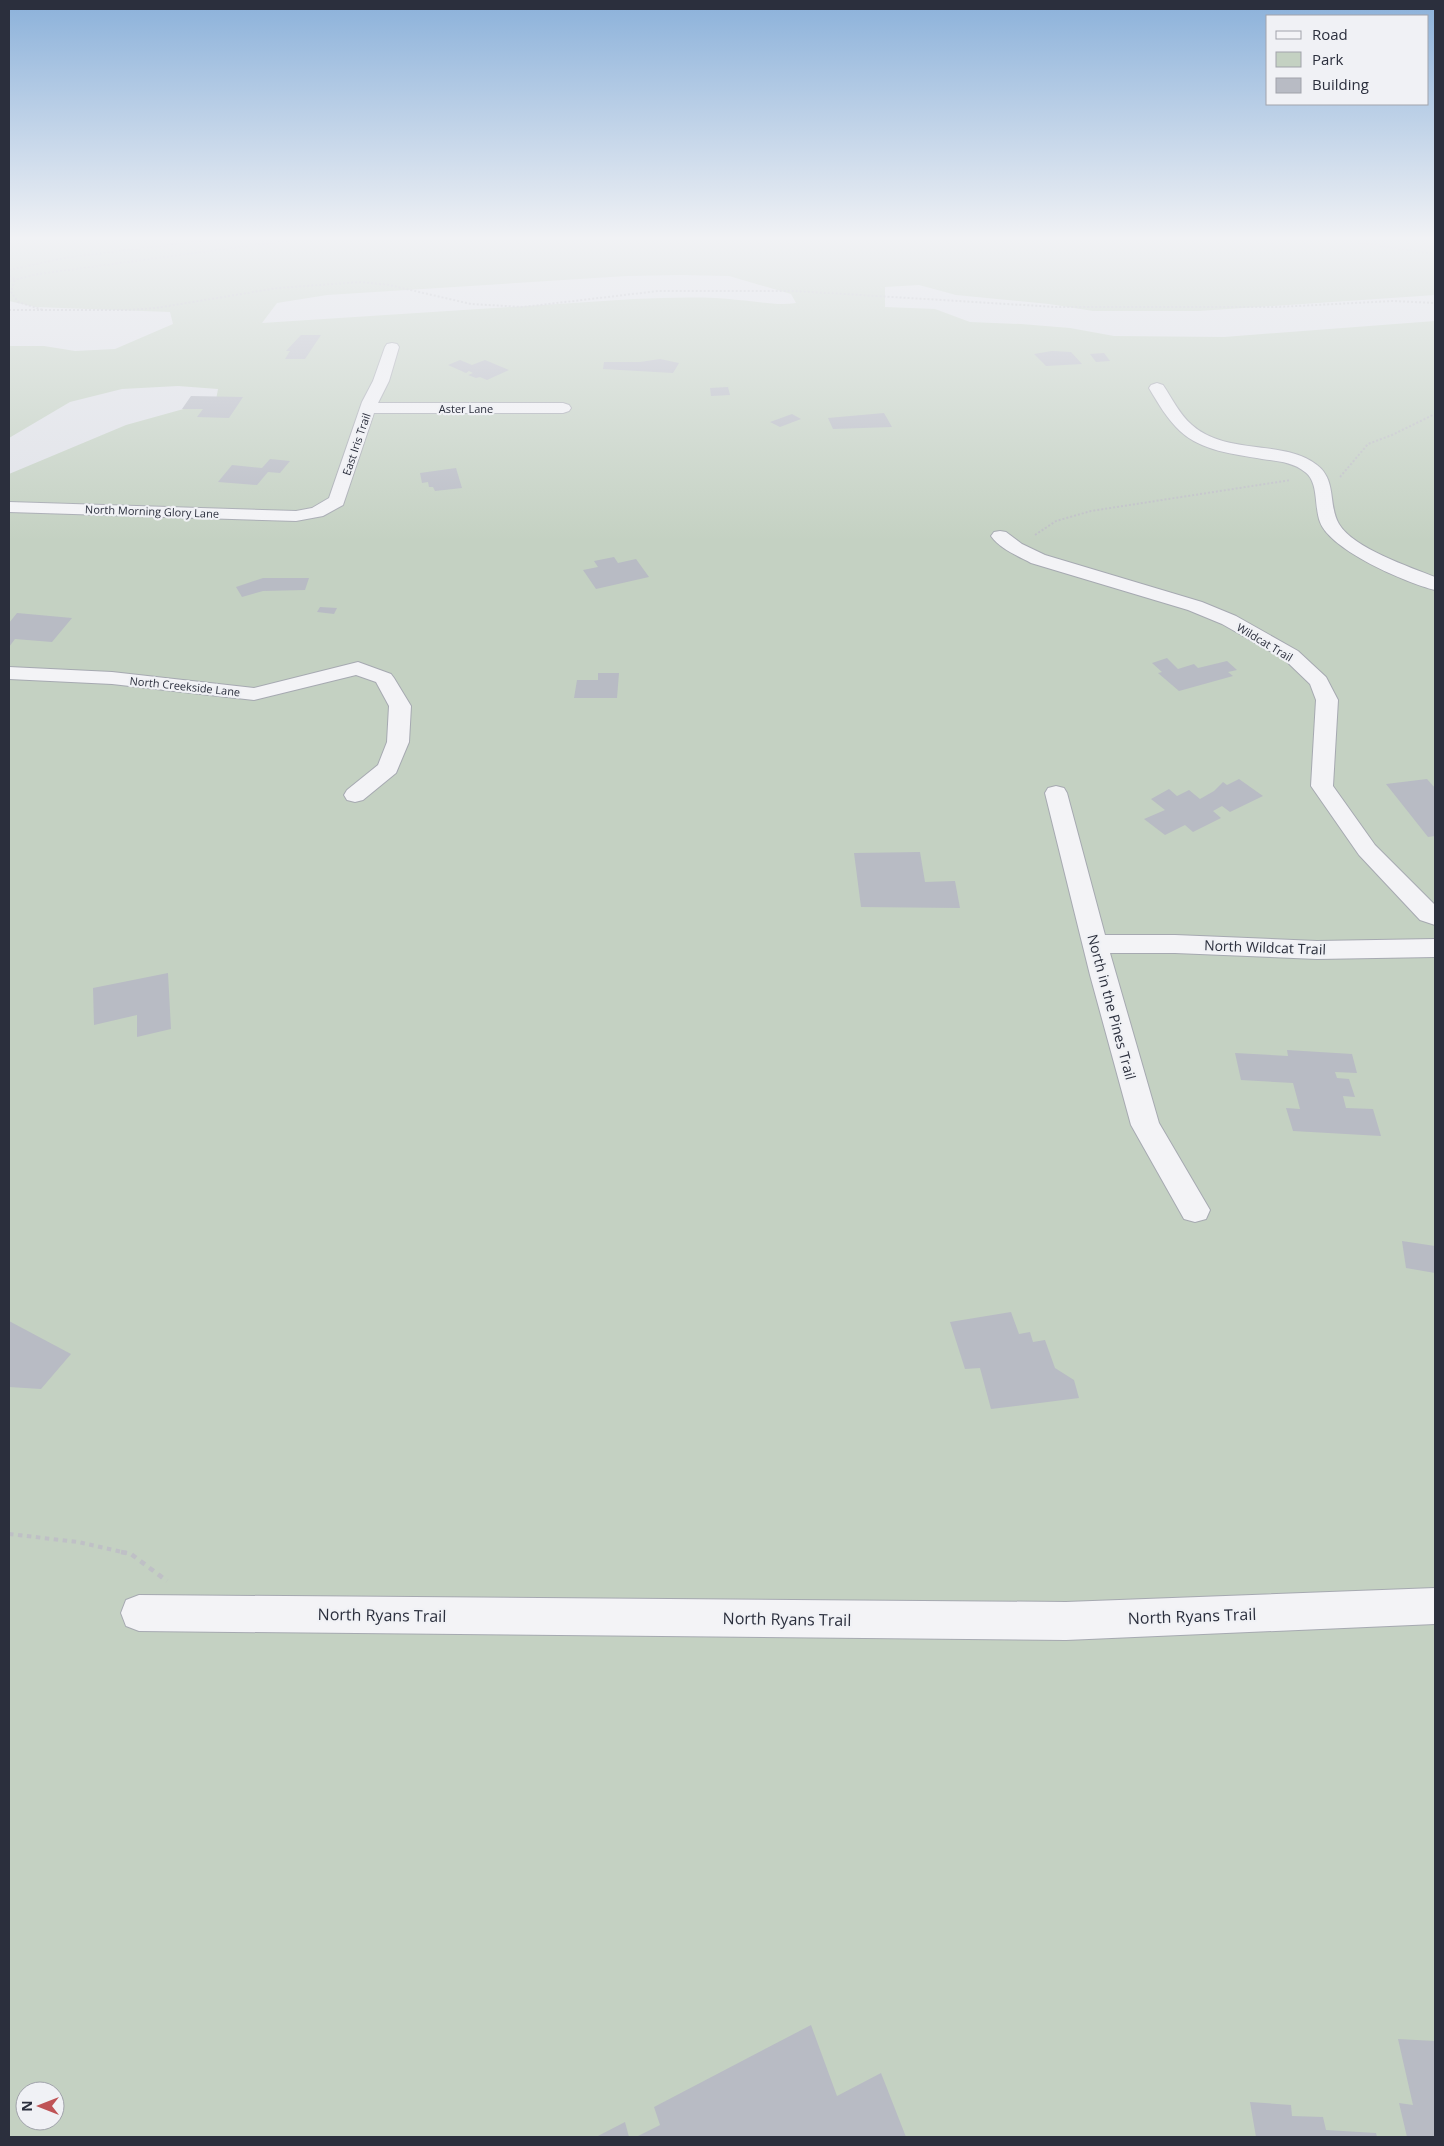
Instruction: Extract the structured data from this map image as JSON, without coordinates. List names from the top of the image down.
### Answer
{
  "streets": {
    "street": [
      "Aster Lane",
      "East Iris Trail",
      "North Morning Glory Lane",
      "Wildcat Trail",
      "North Creekside Lane",
      "North Wildcat Trail",
      "North in the Pines Trail",
      "North Ryans Trail"
    ]
  },
  "crossings": [
    ["Aster Lane", "East Iris Trail"],
    ["East Iris Trail", "North Morning Glory Lane"],
    ["North Wildcat Trail", "North in the Pines Trail"]
  ],
  "legend": ["Road", "Park", "Building"],
  "north": "left"
}
